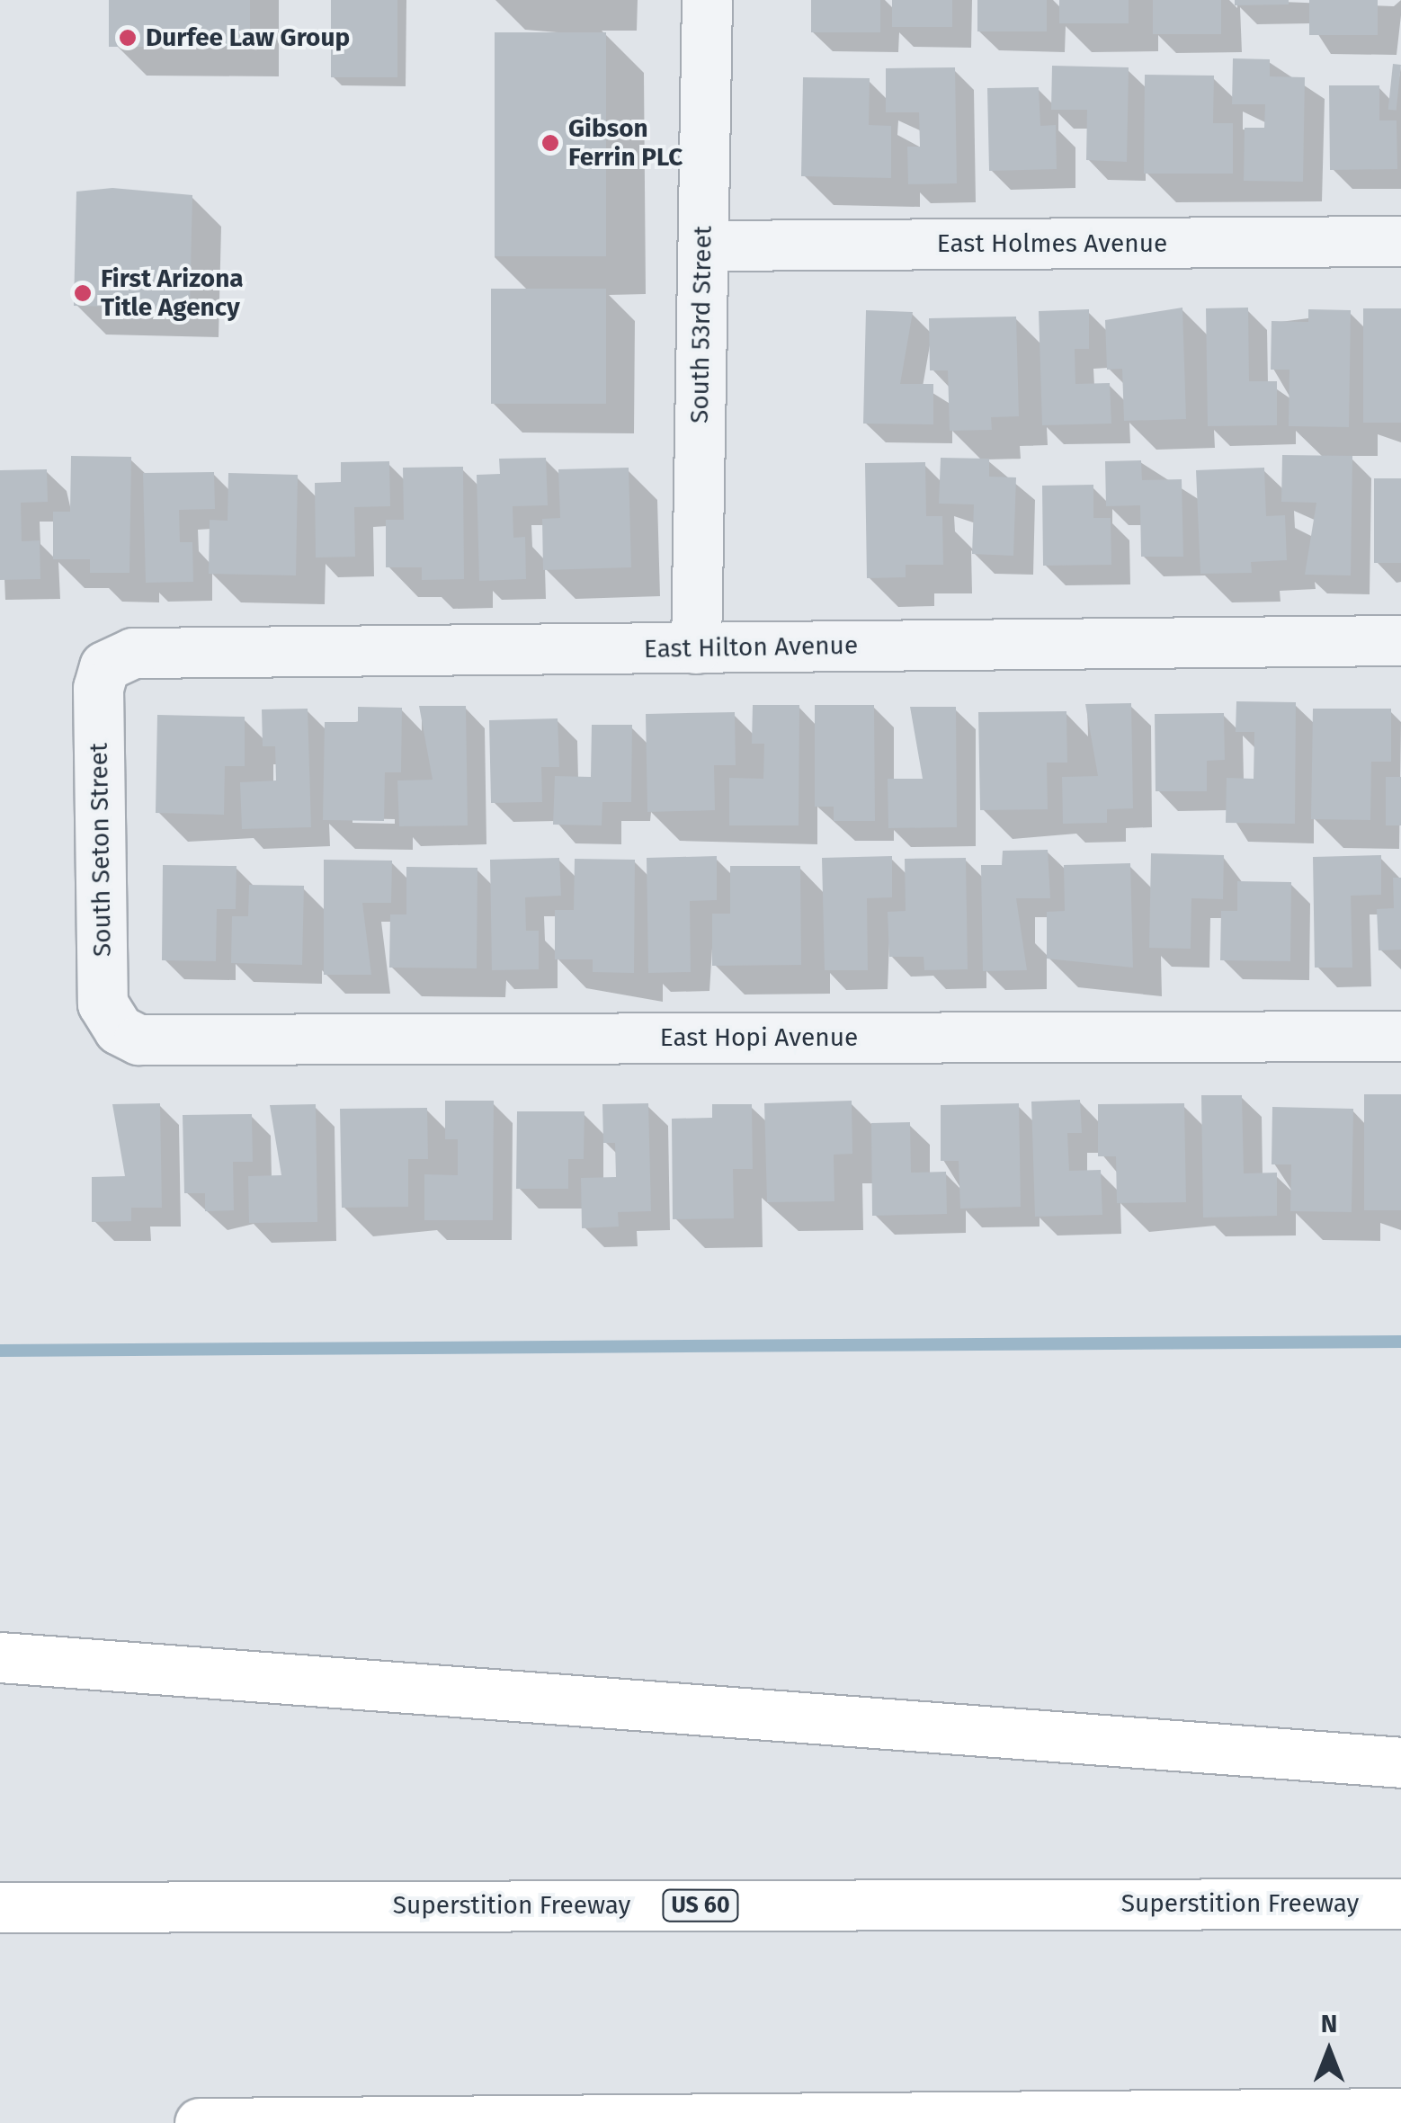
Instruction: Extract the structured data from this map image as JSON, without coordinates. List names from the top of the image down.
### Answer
{
  "streets": {
    "highway": ["Superstition Freeway", "US 60"],
    "street": [
      "East Holmes Avenue",
      "South 53rd Street",
      "East Hilton Avenue",
      "South Seton Street",
      "East Hopi Avenue"
    ]
  },
  "crossings": [
    ["East Holmes Avenue", "South 53rd Street"],
    ["South 53rd Street", "East Hilton Avenue"],
    ["East Hilton Avenue", "South Seton Street"],
    ["South Seton Street", "East Hopi Avenue"]
  ],
  "places": ["Durfee Law Group", "Gibson Ferrin PLC", "First Arizona Title Agency"],
  "north": "top"
}
